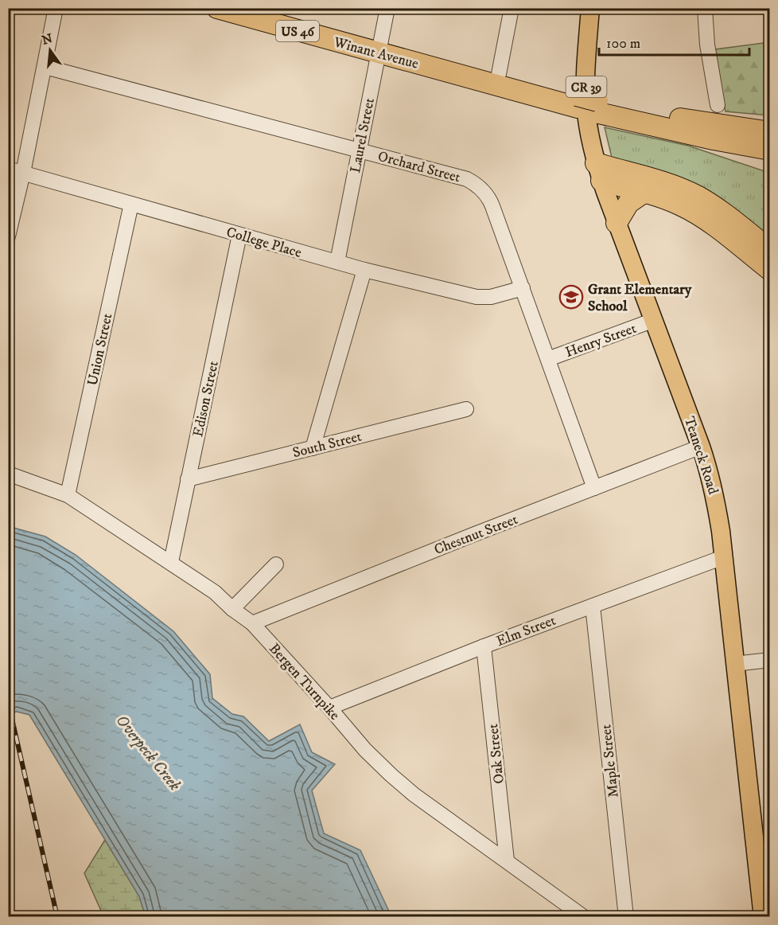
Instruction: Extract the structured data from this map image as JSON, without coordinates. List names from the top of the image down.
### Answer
{
  "streets": {
    "highway": ["US 46", "Winant Avenue"],
    "main road": ["CR 39", "Teaneck Road"],
    "street": [
      "Laurel Street",
      "Orchard Street",
      "College Place",
      "Henry Street",
      "Union Street",
      "Edison Street",
      "South Street",
      "Chestnut Street",
      "Elm Street",
      "Bergen Turnpike",
      "Oak Street",
      "Maple Street"
    ]
  },
  "crossings": [
    ["US 46", "Winant Avenue"],
    ["Winant Avenue", "Laurel Street"],
    ["Laurel Street", "Orchard Street"],
    ["Laurel Street", "College Place"],
    ["Orchard Street", "College Place"],
    ["Orchard Street", "Henry Street"],
    ["Orchard Street", "Chestnut Street"],
    ["College Place", "Union Street"],
    ["College Place", "Edison Street"],
    ["Henry Street", "Teaneck Road"],
    ["Union Street", "Bergen Turnpike"],
    ["Edison Street", "South Street"],
    ["Edison Street", "Bergen Turnpike"],
    ["Teaneck Road", "Chestnut Street"],
    ["Teaneck Road", "Elm Street"],
    ["Chestnut Street", "Bergen Turnpike"],
    ["Elm Street", "Bergen Turnpike"],
    ["Elm Street", "Oak Street"],
    ["Elm Street", "Maple Street"],
    ["Bergen Turnpike", "Oak Street"]
  ],
  "water": ["Overpeck Creek"],
  "places": {
    "school or university": ["Grant Elementary School"]
  },
  "scale_bar": "100 m",
  "north": "top"
}
